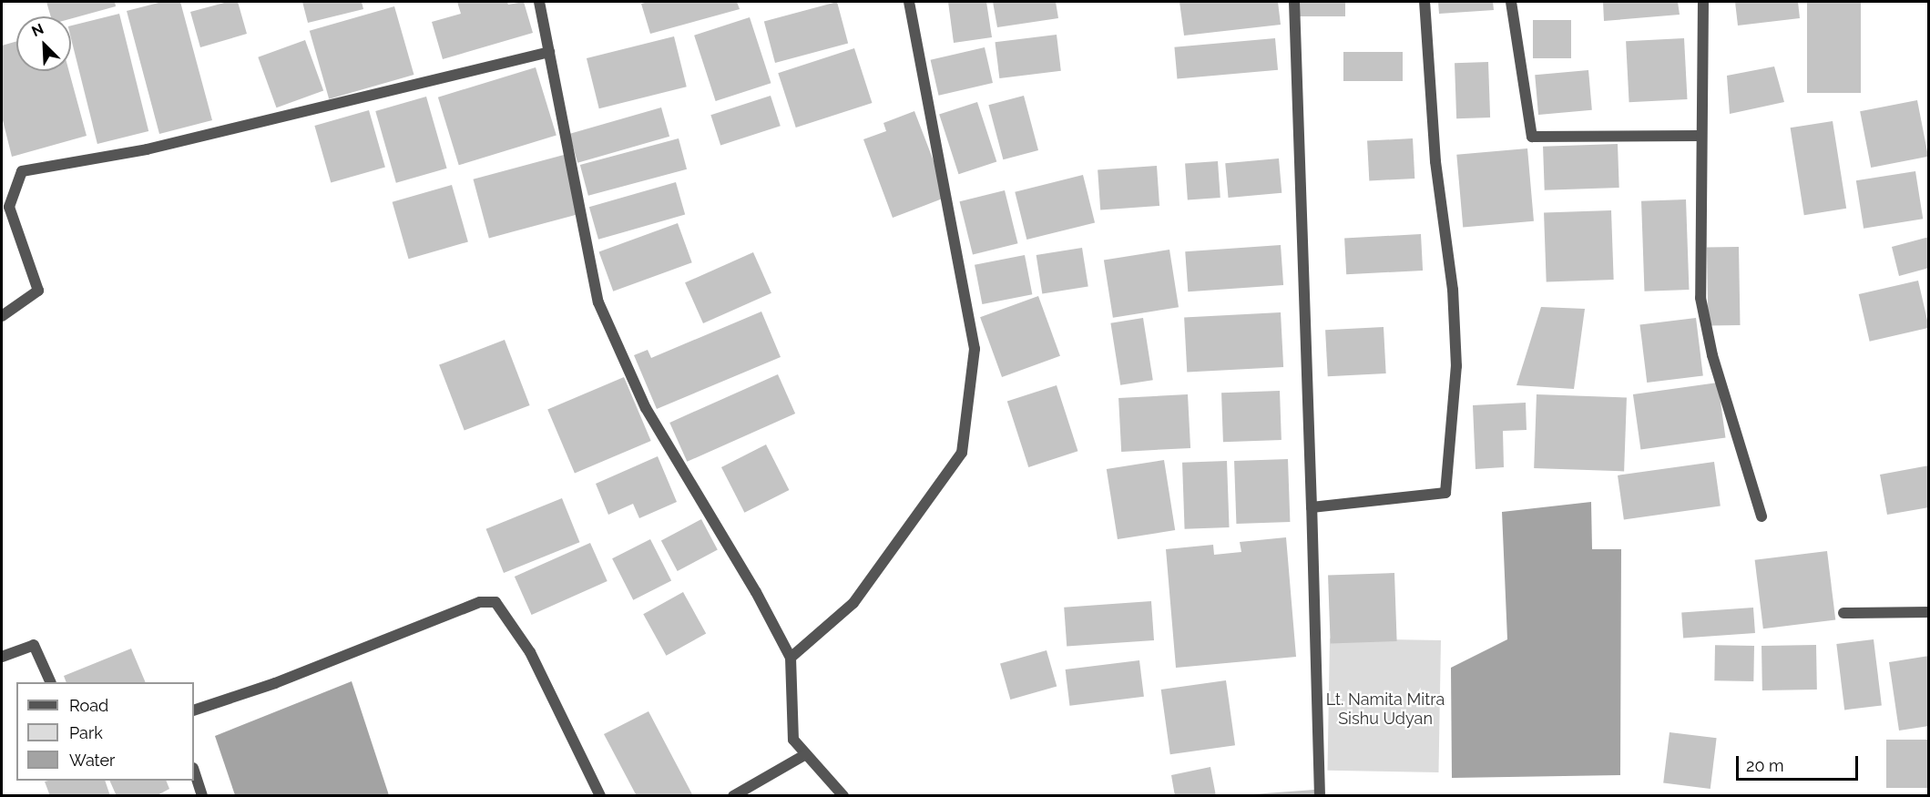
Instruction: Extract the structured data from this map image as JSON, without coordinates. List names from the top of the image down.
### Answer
{
  "parks": ["Lt. Namita Mitra Sishu Udyan"],
  "legend": ["Road", "Park", "Water"],
  "scale_bar": "20 m",
  "north": "top left"
}
